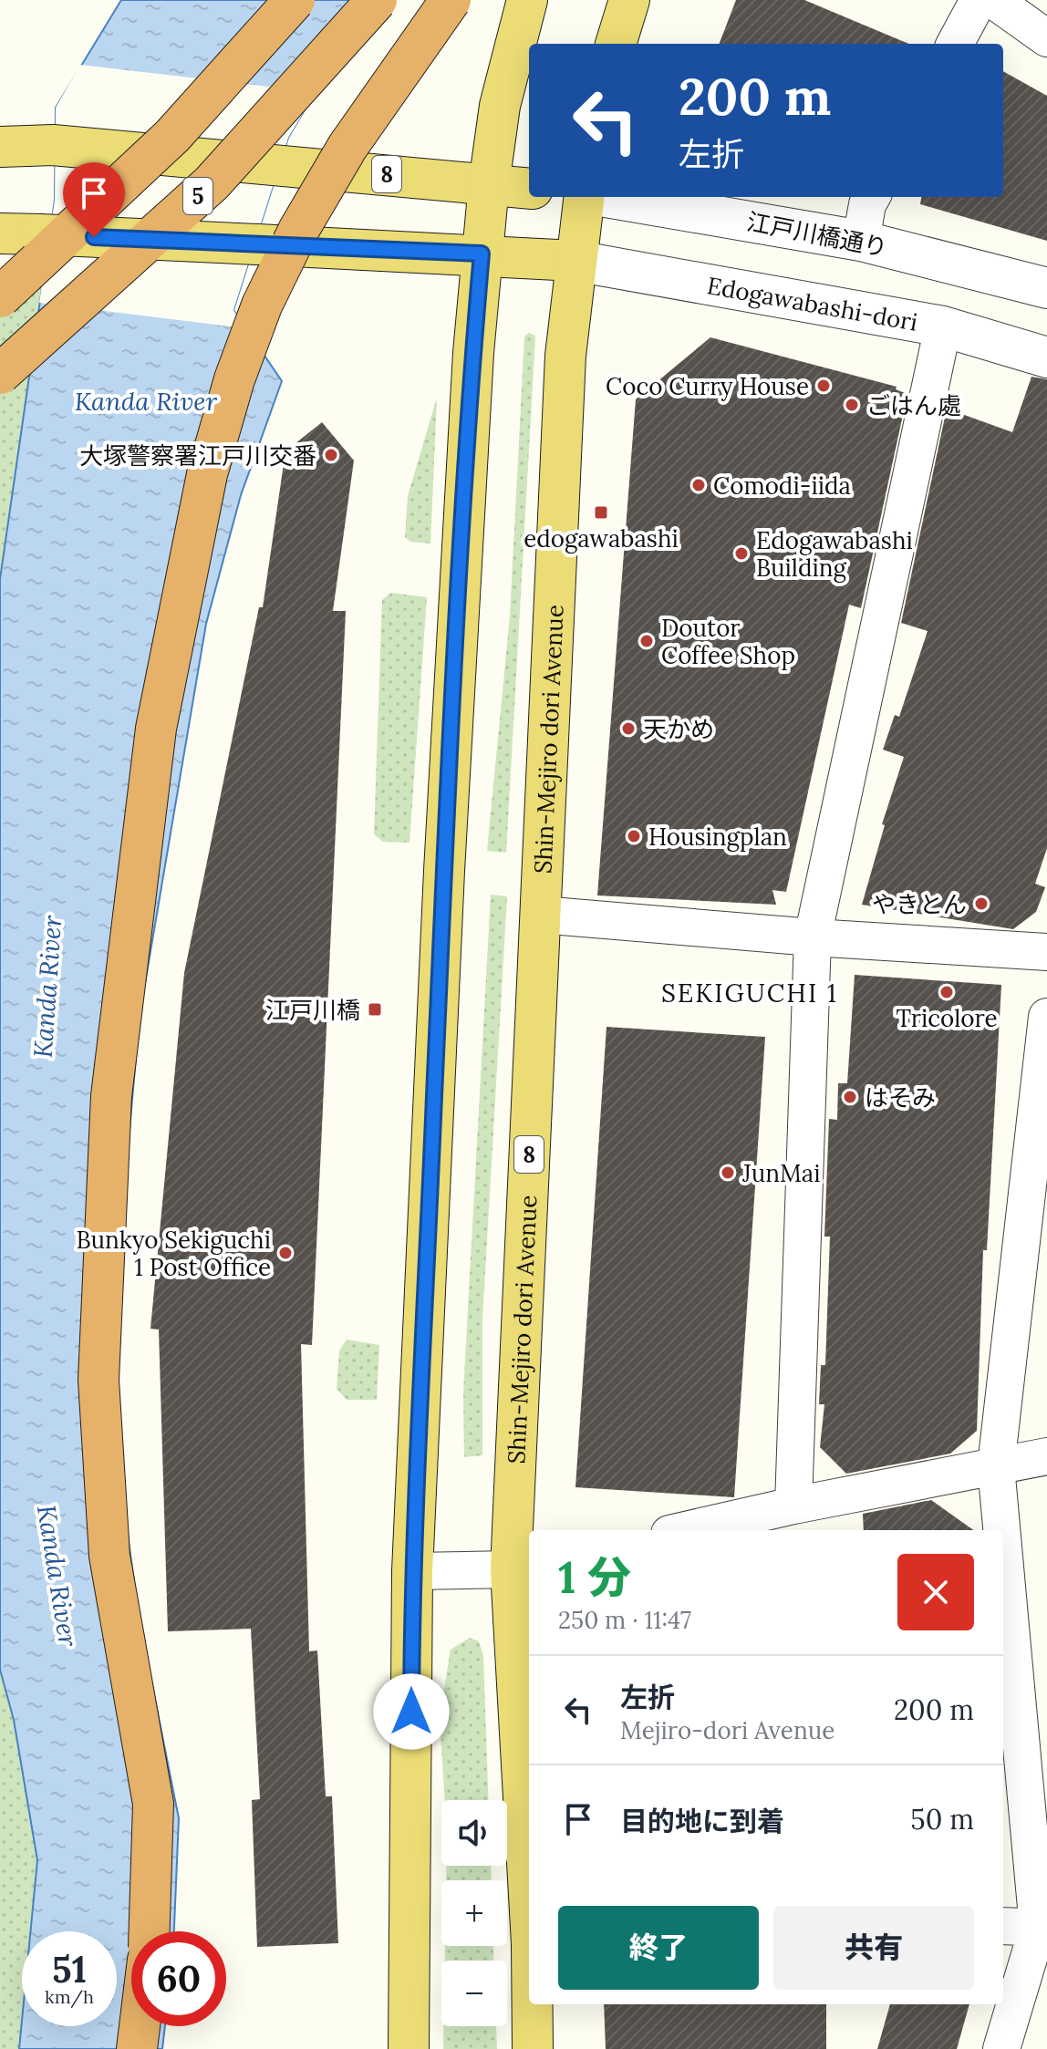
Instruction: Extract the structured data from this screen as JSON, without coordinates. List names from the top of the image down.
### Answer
{
  "streets": {
    "highway": ["5"],
    "main road": ["8", "Shin-Mejiro dori Avenue"],
    "street": ["江戸川橋通り", "Edogawabashi-dori"]
  },
  "crossings": [
    ["8", "Edogawabashi-dori"],
    ["8", "Shin-Mejiro dori Avenue"],
    ["Edogawabashi-dori", "Shin-Mejiro dori Avenue"]
  ],
  "districts": ["SEKIGUCHI 1"],
  "water": ["Kanda River"],
  "places": {
    "other": [
      "Coco Curry House",
      "ごはん處",
      "大塚警察署江戸川交番",
      "Comodi-iida",
      "Edogawabashi Building",
      "Doutor Coffee Shop",
      "天かめ",
      "Housingplan",
      "やきとん",
      "Tricolore",
      "はそみ",
      "JunMai",
      "Bunkyo Sekiguchi 1 Post Office"
    ],
    "transit": ["edogawabashi", "江戸川橋"]
  },
  "page": {
    "turn": ["200 m", "左折"],
    "heading": ["1 分", "250 m · 11:47"],
    "list": [
      {
        "name": "左折",
        "note": "Mejiro-dori Avenue",
        "value": "200 m"
      },
      {
        "name": "目的地に到着",
        "value": "50 m"
      }
    ],
    "map_buttons": ["+", "−"],
    "buttons": ["終了", "共有"],
    "speed": "51 km/h",
    "limit": "60"
  }
}
